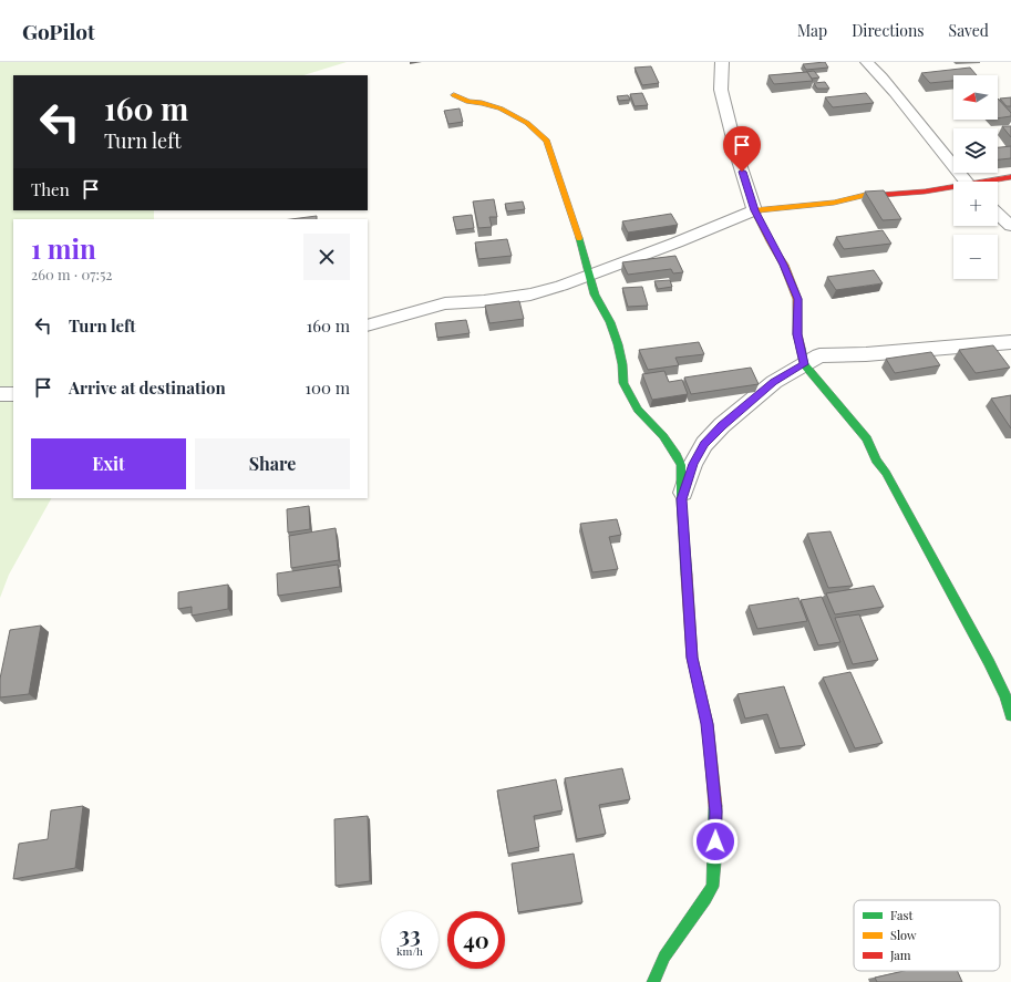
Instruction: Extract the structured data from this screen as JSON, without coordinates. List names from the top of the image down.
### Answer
{
  "legend": ["Fast", "Slow", "Jam"],
  "north": "left",
  "page": {
    "header": "GoPilot",
    "nav": ["Map", "Directions", "Saved"],
    "map_buttons": ["+", "−"],
    "turn": ["160 m", "Turn left"],
    "then": "Then",
    "heading": ["1 min", "260 m · 07:52"],
    "list": [
      {
        "name": "Turn left",
        "value": "160 m"
      },
      {
        "name": "Arrive at destination",
        "value": "100 m"
      }
    ],
    "buttons": ["Exit", "Share"],
    "speed": "33 km/h",
    "limit": "40"
  }
}
